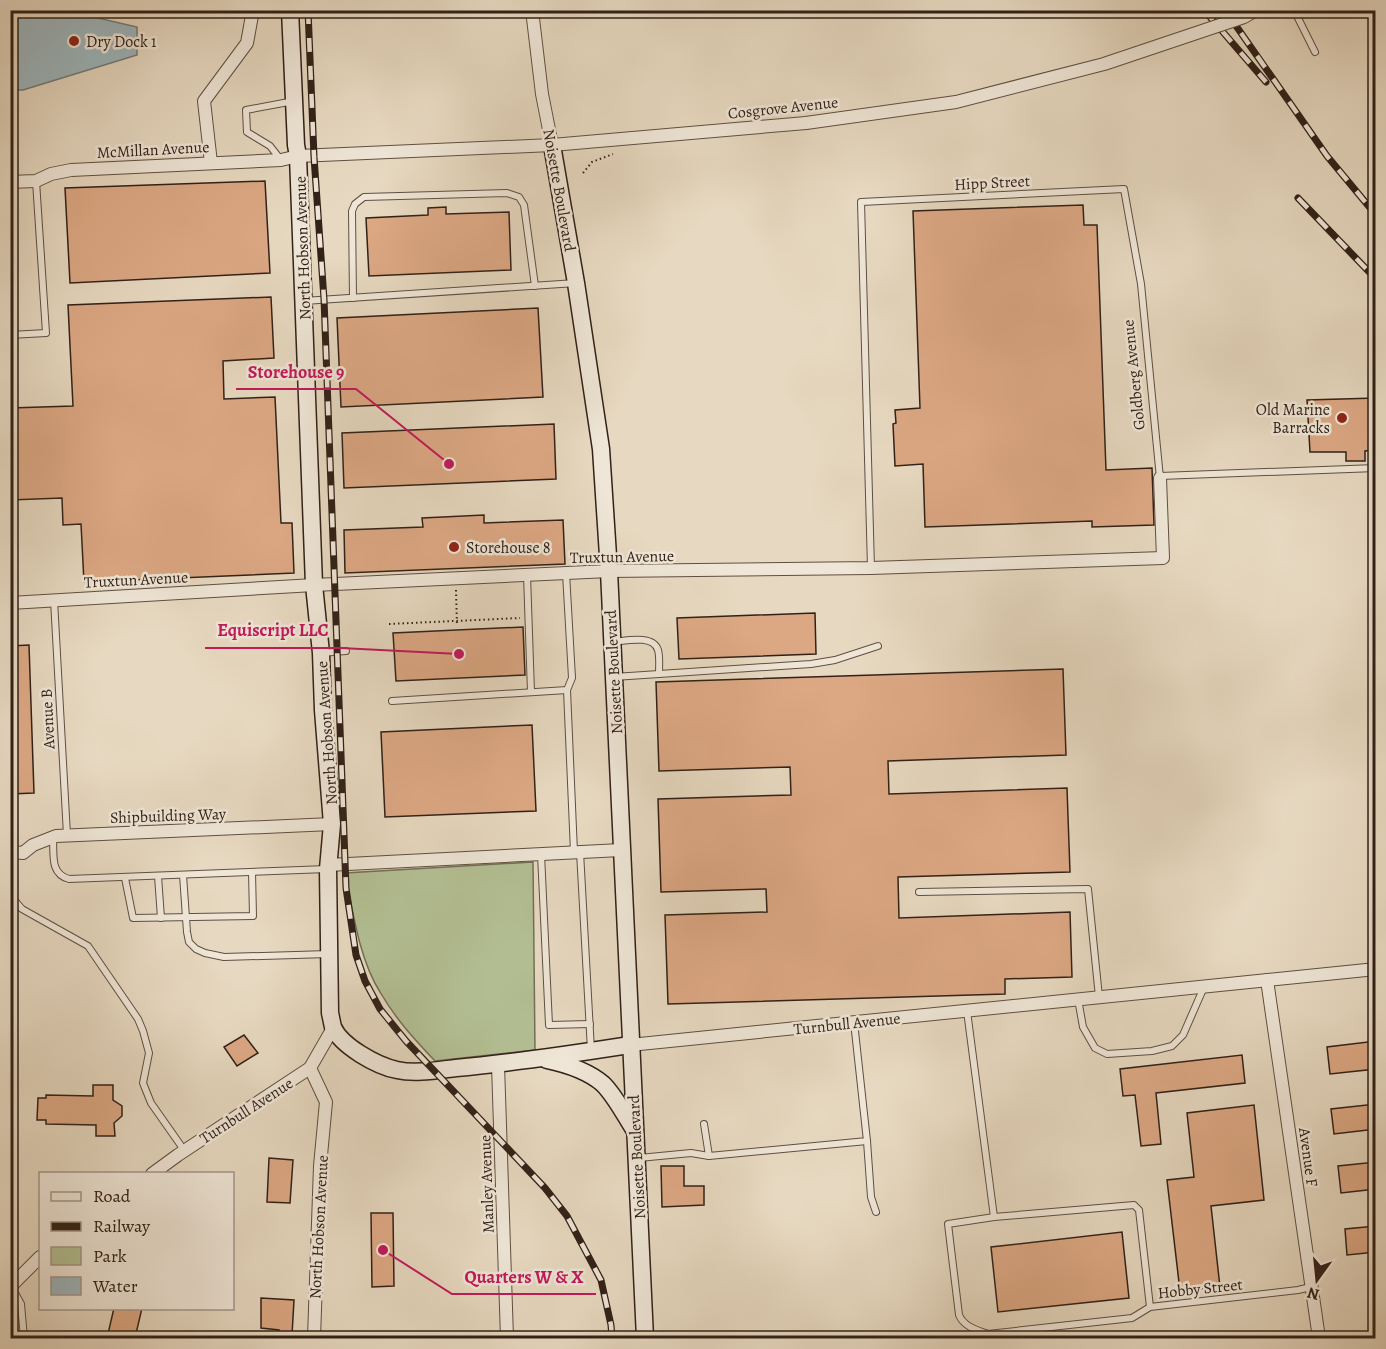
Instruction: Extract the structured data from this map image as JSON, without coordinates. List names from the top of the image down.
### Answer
{
  "streets": {
    "street": [
      "Cosgrove Avenue",
      "McMillan Avenue",
      "Noisette Boulevard",
      "North Hobson Avenue",
      "Goldberg Avenue",
      "Truxtun Avenue",
      "Shipbuilding Way",
      "Turnbull Avenue",
      "Avenue F",
      "Manley Avenue"
    ],
    "lane": ["Hipp Street", "Avenue B", "Hobby Street"]
  },
  "crossings": [
    ["Cosgrove Avenue", "McMillan Avenue"],
    ["Cosgrove Avenue", "Noisette Boulevard"],
    ["Cosgrove Avenue", "North Hobson Avenue"],
    ["McMillan Avenue", "North Hobson Avenue"],
    ["Hipp Street", "Goldberg Avenue"],
    ["Hipp Street", "Truxtun Avenue"],
    ["Noisette Boulevard", "Truxtun Avenue"],
    ["Noisette Boulevard", "Turnbull Avenue"],
    ["North Hobson Avenue", "Truxtun Avenue"],
    ["North Hobson Avenue", "Shipbuilding Way"],
    ["North Hobson Avenue", "Turnbull Avenue"],
    ["Goldberg Avenue", "Truxtun Avenue"],
    ["Truxtun Avenue", "Avenue B"],
    ["Avenue B", "Shipbuilding Way"],
    ["Turnbull Avenue", "Avenue F"],
    ["Turnbull Avenue", "Manley Avenue"],
    ["Avenue F", "Hobby Street"]
  ],
  "places": [
    "Dry Dock 1",
    "Old Marine Barracks",
    "Storehouse 9",
    "Storehouse 8",
    "Equiscript LLC",
    "Quarters W & X"
  ],
  "legend": [
    "Road",
    "Railway",
    "Park",
    "Water"
  ],
  "north": "bottom"
}
